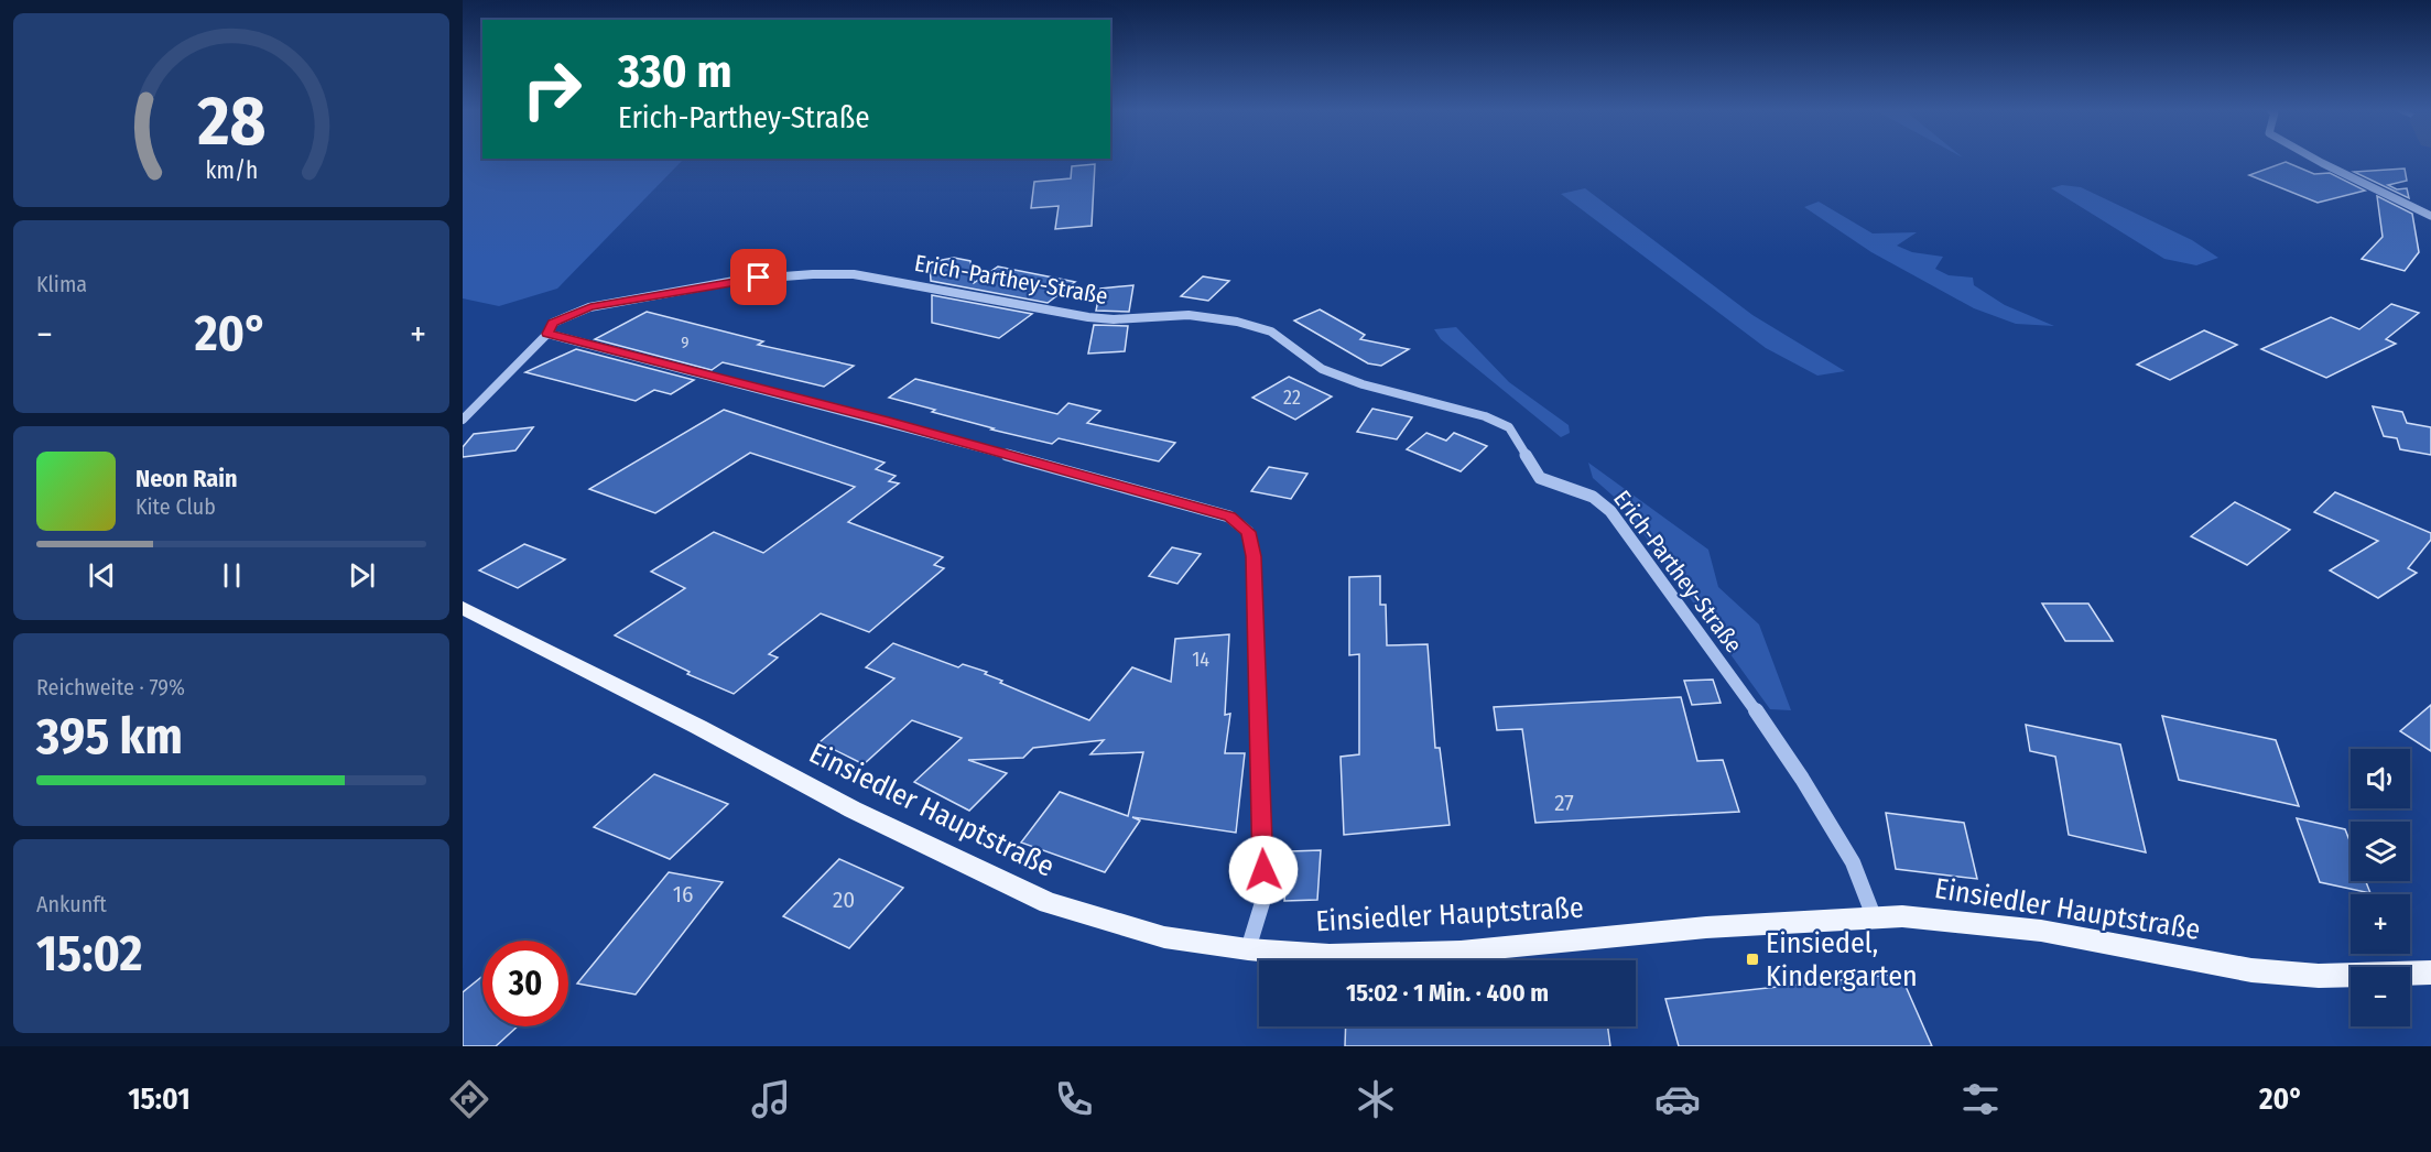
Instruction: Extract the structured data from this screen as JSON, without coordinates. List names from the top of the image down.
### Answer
{
  "streets": {
    "main road": ["Einsiedler Hauptstraße"],
    "street": ["Erich-Parthey-Straße"]
  },
  "crossings": [
    ["Erich-Parthey-Straße", "Einsiedler Hauptstraße"]
  ],
  "places": {
    "transit": ["Einsiedel, Kindergarten"]
  },
  "house_numbers": [
    "9",
    "22",
    "14",
    "27",
    "16",
    "20"
  ],
  "page": {
    "turn": ["330 m", "Erich-Parthey-Straße"],
    "tile": [
      "Klima",
      ["Reichweite · 79%", "395 km"],
      ["Ankunft", "15:02"]
    ],
    "heat": ["−", "20°", "+"],
    "song": ["Neon Rain", "Kite Club"],
    "map_buttons": ["+", "−"],
    "limit": "30",
    "trip": "15:02 · 1 Min. · 400 m",
    "tabs": ["15:01", "20°"],
    "gauge": ["28", "km/h"]
  }
}
